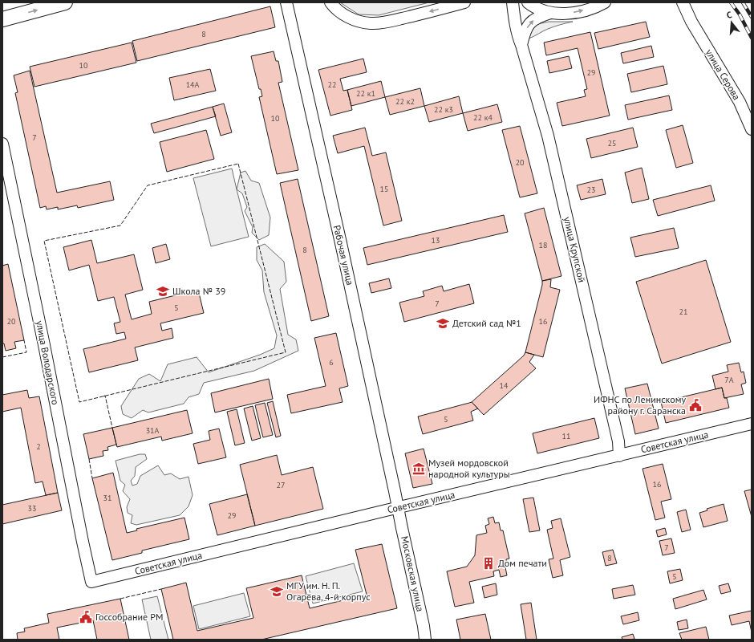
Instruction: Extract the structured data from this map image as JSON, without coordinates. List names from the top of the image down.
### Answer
{
  "streets": {
    "street": [
      "улица Серова",
      "улица Крупской",
      "Рабочая улица",
      "улица Володарского",
      "Советская улица",
      "Московская улица"
    ]
  },
  "crossings": [
    ["улица Крупской", "Советская улица"],
    ["Рабочая улица", "Советская улица"],
    ["Рабочая улица", "Московская улица"],
    ["улица Володарского", "Советская улица"],
    ["Советская улица", "Московская улица"]
  ],
  "places": {
    "school or university": ["Школа № 39", "Детский сад №1", "МГУ им. Н. П. Огарёва, 4-й корпус"],
    "public building": ["ИФНС по Ленинскому району г. Саранска", "Госсобрание РМ"],
    "museum": ["Музей мордовской народной культуры"],
    "building": ["Дом печати"]
  },
  "house_numbers": [
    "8",
    "10",
    "29",
    "14А",
    "22",
    "22 к1",
    "22 к2",
    "22 к3",
    "22 к4",
    "10",
    "7",
    "25",
    "20",
    "15",
    "23",
    "13",
    "18",
    "8",
    "7",
    "5",
    "21",
    "20",
    "16",
    "6",
    "7А",
    "14",
    "5",
    "31А",
    "11",
    "2",
    "16",
    "27",
    "31",
    "33",
    "29",
    "7",
    "8",
    "5"
  ],
  "north": "top"
}
